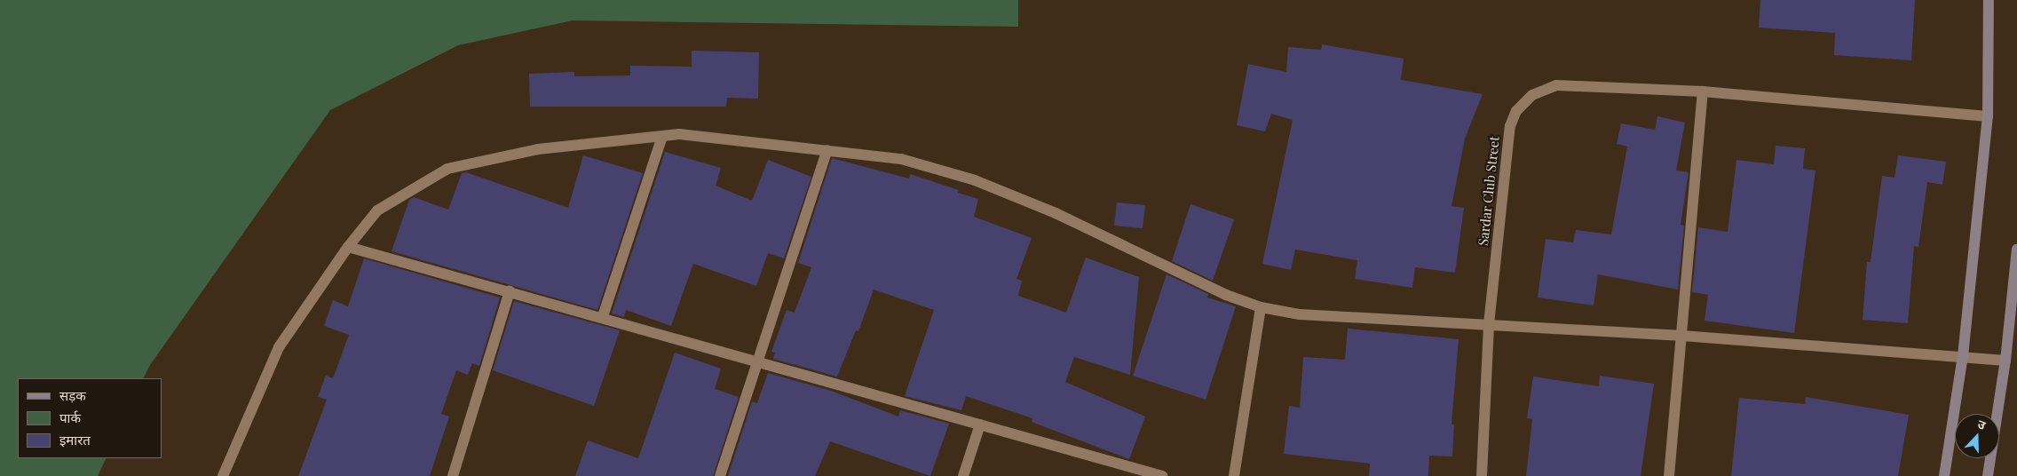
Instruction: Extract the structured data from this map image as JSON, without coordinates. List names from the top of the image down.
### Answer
{
  "streets": {
    "street": ["Sardar Club Street"]
  },
  "legend": ["सड़क", "पार्क", "इमारत"],
  "north": "top"
}
